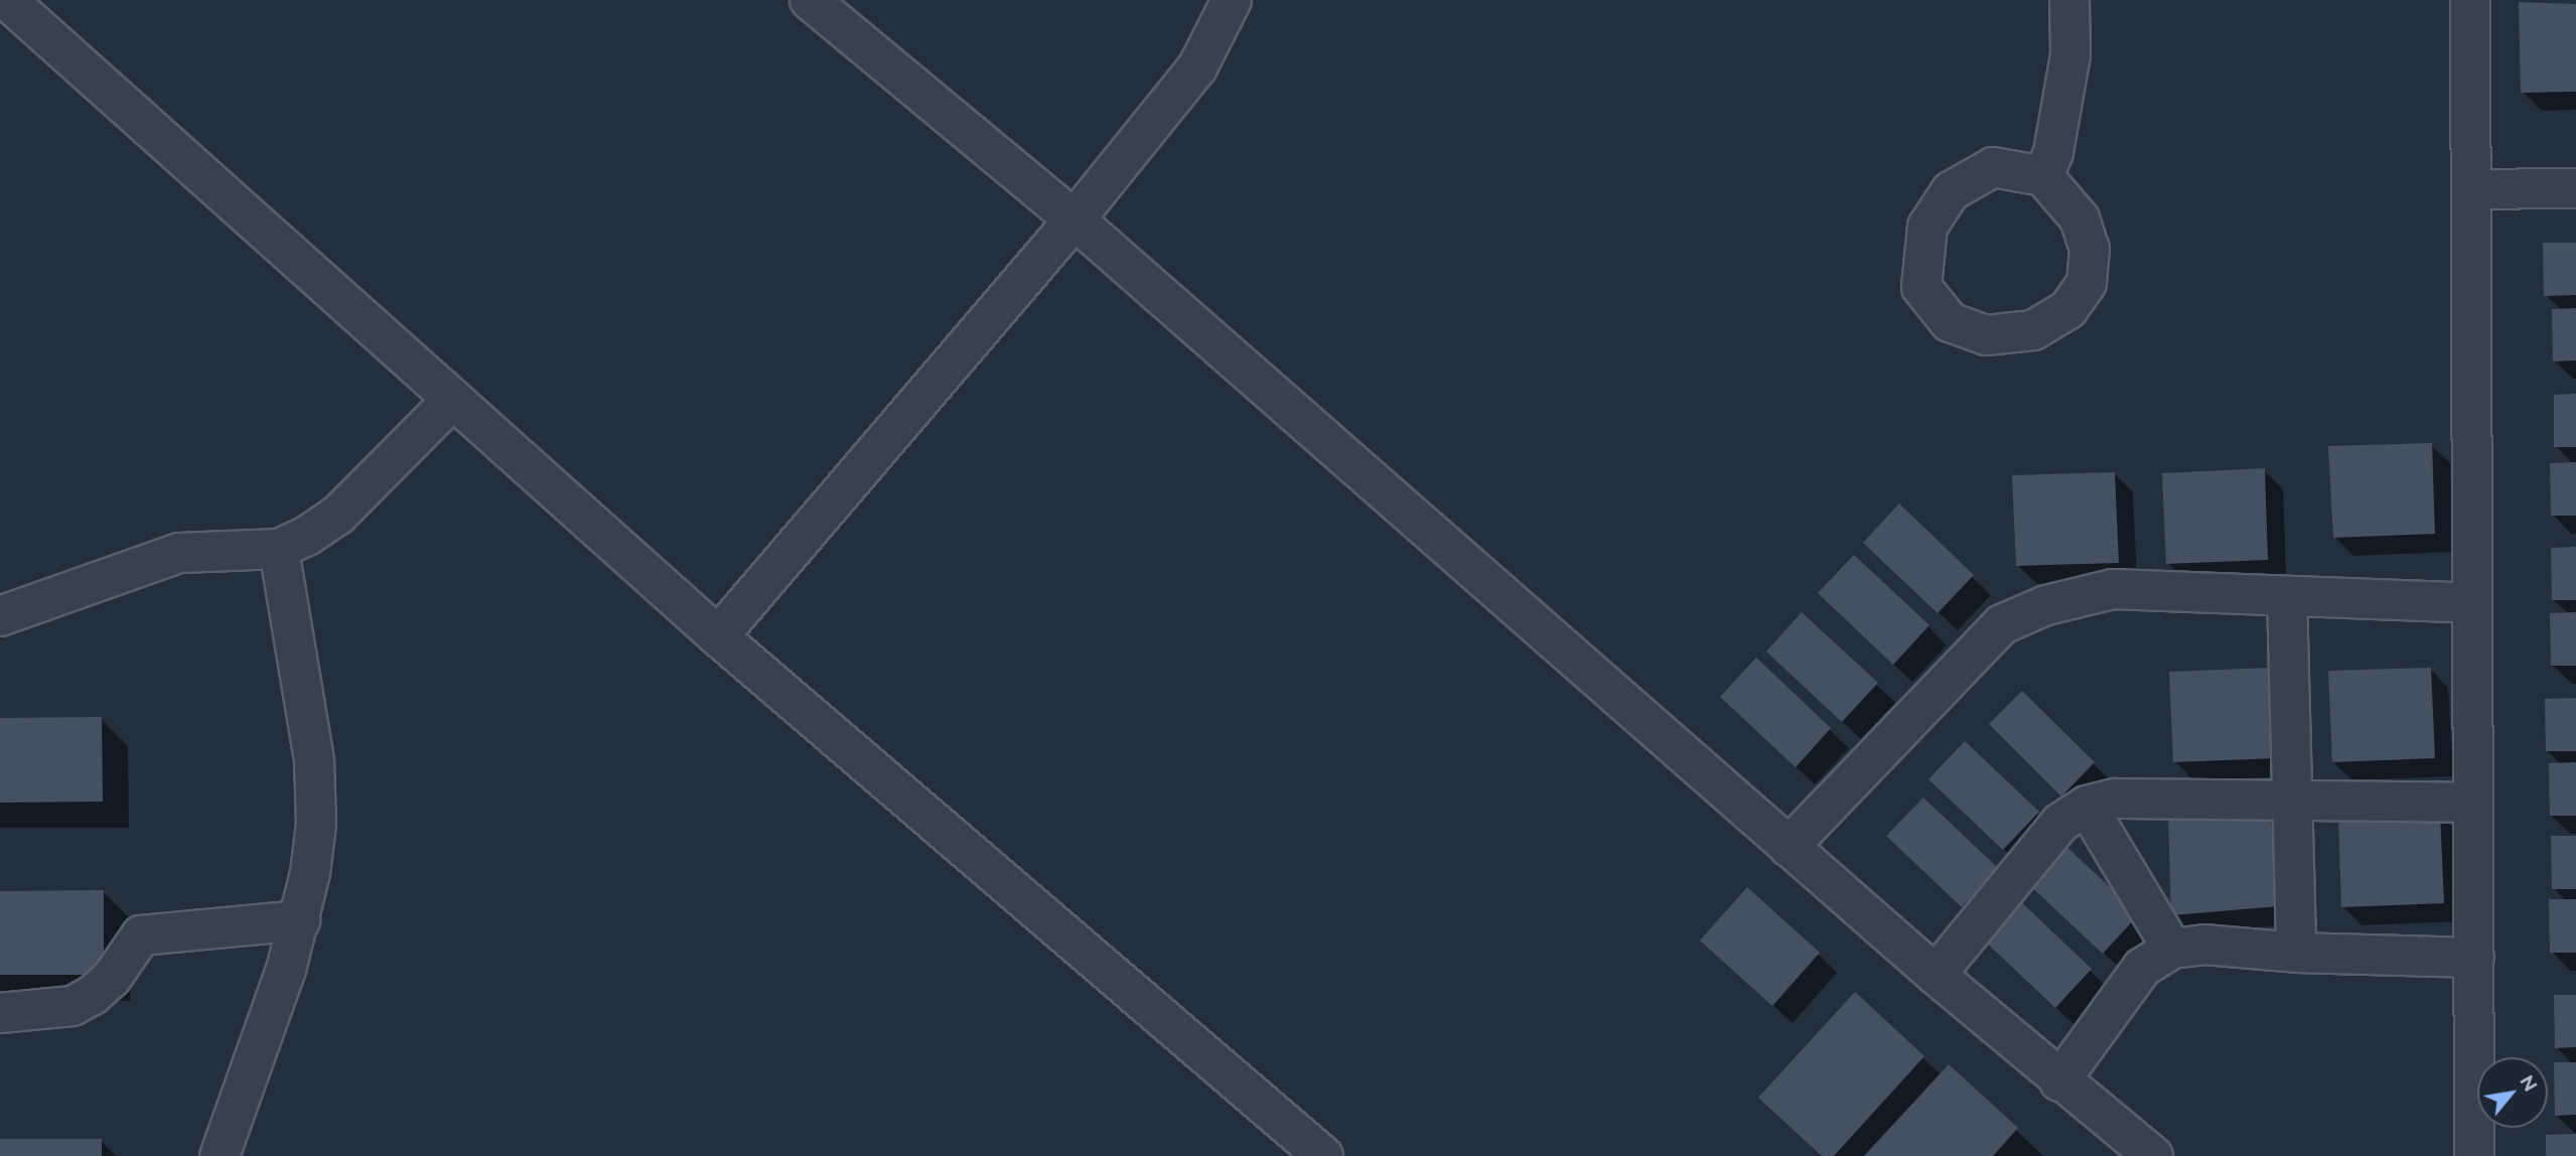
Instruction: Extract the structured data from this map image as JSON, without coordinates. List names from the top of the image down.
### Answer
{
  "north": "top right"
}
